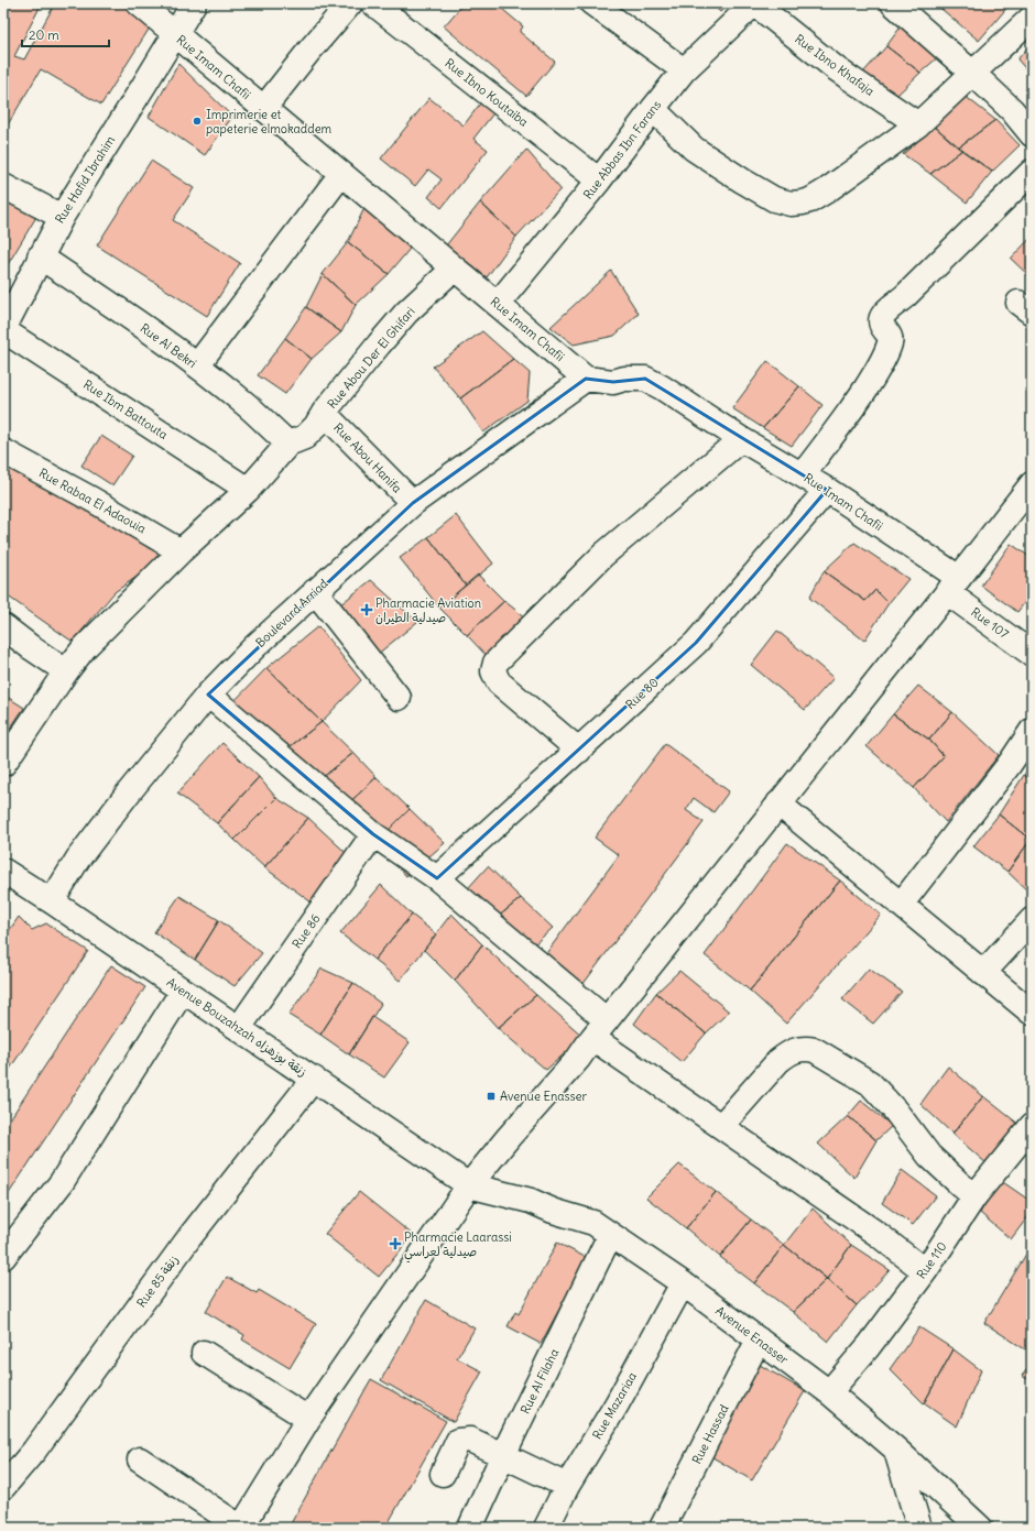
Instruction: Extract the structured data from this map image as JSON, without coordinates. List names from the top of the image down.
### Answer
{
  "streets": {
    "street": [
      "Rue Ibno Khafaja",
      "Rue Imam Chafii",
      "Rue Ibno Koutaiba",
      "Rue Abbas Ibn Farans",
      "Rue Hafid Ibrahim",
      "Rue Al Bekri",
      "Rue Abou Der El Ghifari",
      "Rue Ibm Battouta",
      "Rue Abou Hanifa",
      "Rue Rabaa El Adaouia",
      "Boulevard Arriad",
      "Rue 107",
      "Rue 80",
      "Rue 86",
      "Avenue Bouzahzah زنقة بوزهزاه",
      "Rue 110",
      "Rue 85 زنقة",
      "Avenue Enasser",
      "Rue Al Filaha",
      "Rue Mazariaa",
      "Rue Hassad"
    ]
  },
  "crossings": [
    ["Rue Ibno Khafaja", "Rue Abbas Ibn Farans"],
    ["Rue Imam Chafii", "Rue Abbas Ibn Farans"],
    ["Rue Imam Chafii", "Rue Hafid Ibrahim"],
    ["Rue Imam Chafii", "Rue Abou Der El Ghifari"],
    ["Rue Imam Chafii", "Boulevard Arriad"],
    ["Rue Imam Chafii", "Rue 107"],
    ["Rue Imam Chafii", "Rue 80"],
    ["Rue Ibno Koutaiba", "Rue Abbas Ibn Farans"],
    ["Rue Hafid Ibrahim", "Rue Al Bekri"],
    ["Rue Hafid Ibrahim", "Rue Ibm Battouta"],
    ["Rue Al Bekri", "Rue Abou Der El Ghifari"],
    ["Rue Abou Der El Ghifari", "Rue Abou Hanifa"],
    ["Rue Abou Hanifa", "Boulevard Arriad"],
    ["Boulevard Arriad", "Avenue Bouzahzah زنقة بوزهزاه"],
    ["Rue 86", "Avenue Bouzahzah زنقة بوزهزاه"],
    ["Avenue Bouzahzah زنقة بوزهزاه", "Rue 85 زنقة"],
    ["Avenue Bouzahzah زنقة بوزهزاه", "Avenue Enasser"],
    ["Rue 110", "Avenue Enasser"],
    ["Avenue Enasser", "Rue Al Filaha"],
    ["Avenue Enasser", "Rue Mazariaa"],
    ["Avenue Enasser", "Rue Hassad"]
  ],
  "places": {
    "other": ["Imprimerie et papeterie elmokaddem"],
    "health": ["Pharmacie Aviation صيدلية الطيران", "Pharmacie Laarassi صيدلية لعراسي"],
    "transit": ["Avenue Enasser"]
  },
  "scale_bar": "20 m"
}
